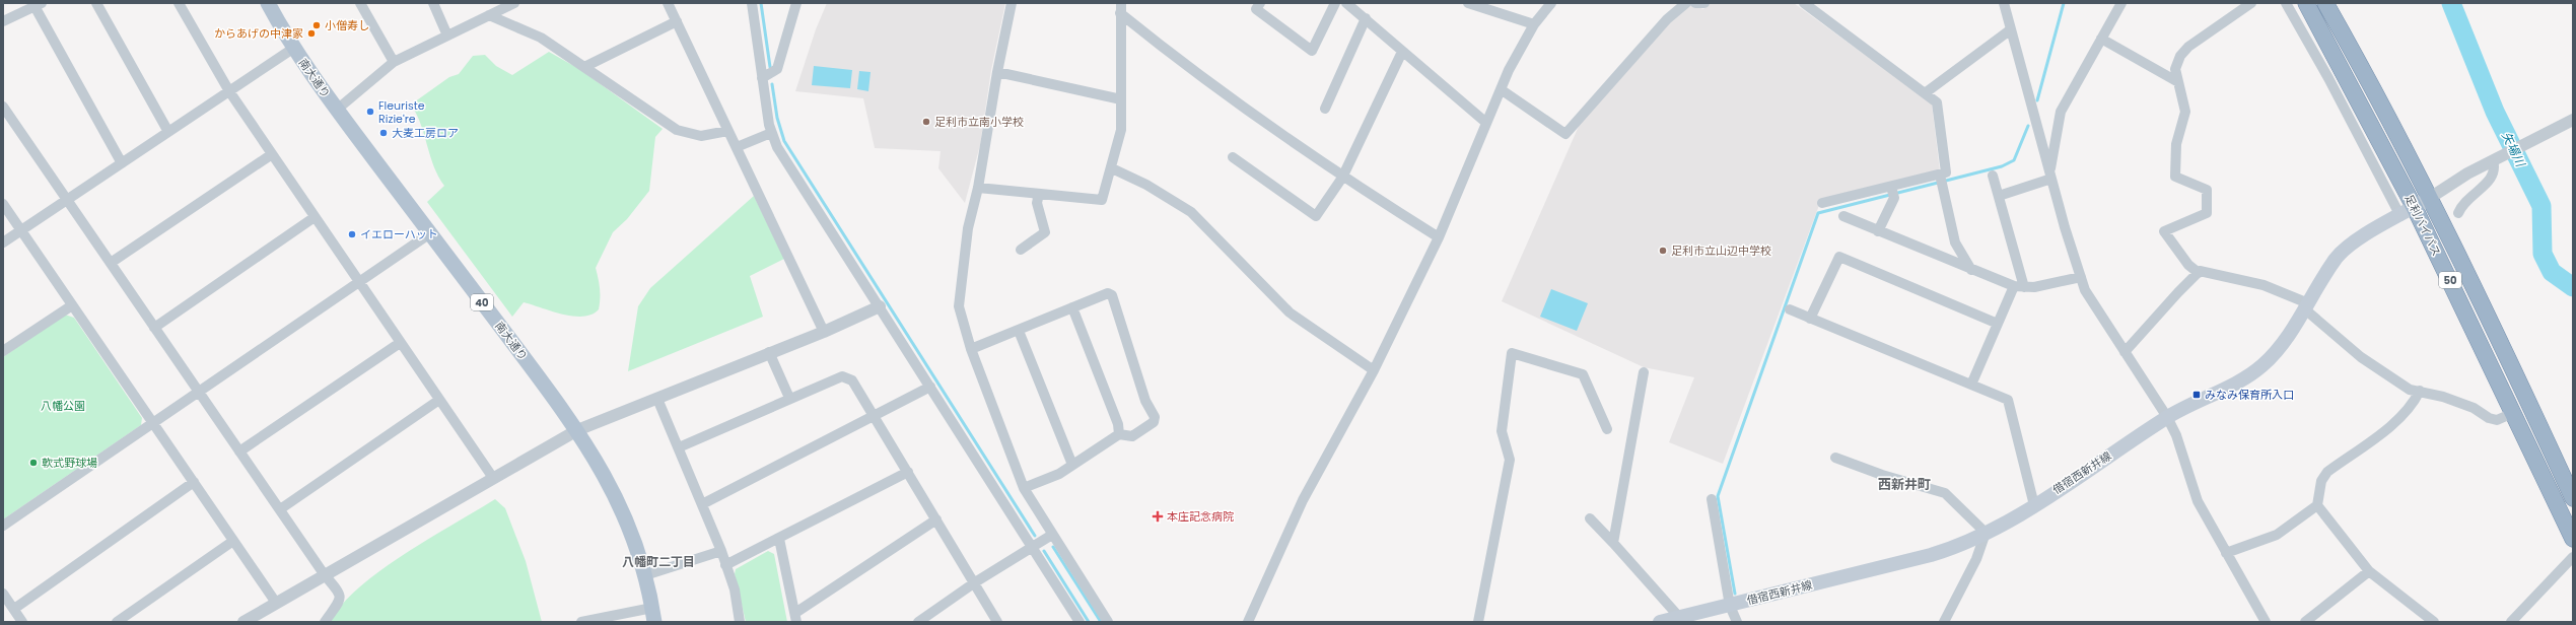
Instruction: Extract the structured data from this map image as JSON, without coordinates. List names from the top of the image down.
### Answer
{
  "streets": {
    "highway": ["足利バイパス", "50"],
    "main road": ["南大通り", "40", "借宿西新井線"]
  },
  "crossings": [
    ["足利バイパス", "50"],
    ["足利バイパス", "借宿西新井線"]
  ],
  "districts": ["西新井町", "八幡町二丁目"],
  "water": ["矢場川"],
  "parks": ["八幡公園"],
  "places": {
    "other": [
      "小僧寿し",
      "からあげの中津家",
      "Fleuriste Rizie're",
      "足利市立南小学校",
      "大麦工房ロア",
      "イエローハット",
      "足利市立山辺中学校",
      "軟式野球場"
    ],
    "transit": ["みなみ保育所入口"],
    "health": ["本庄記念病院"]
  }
}
